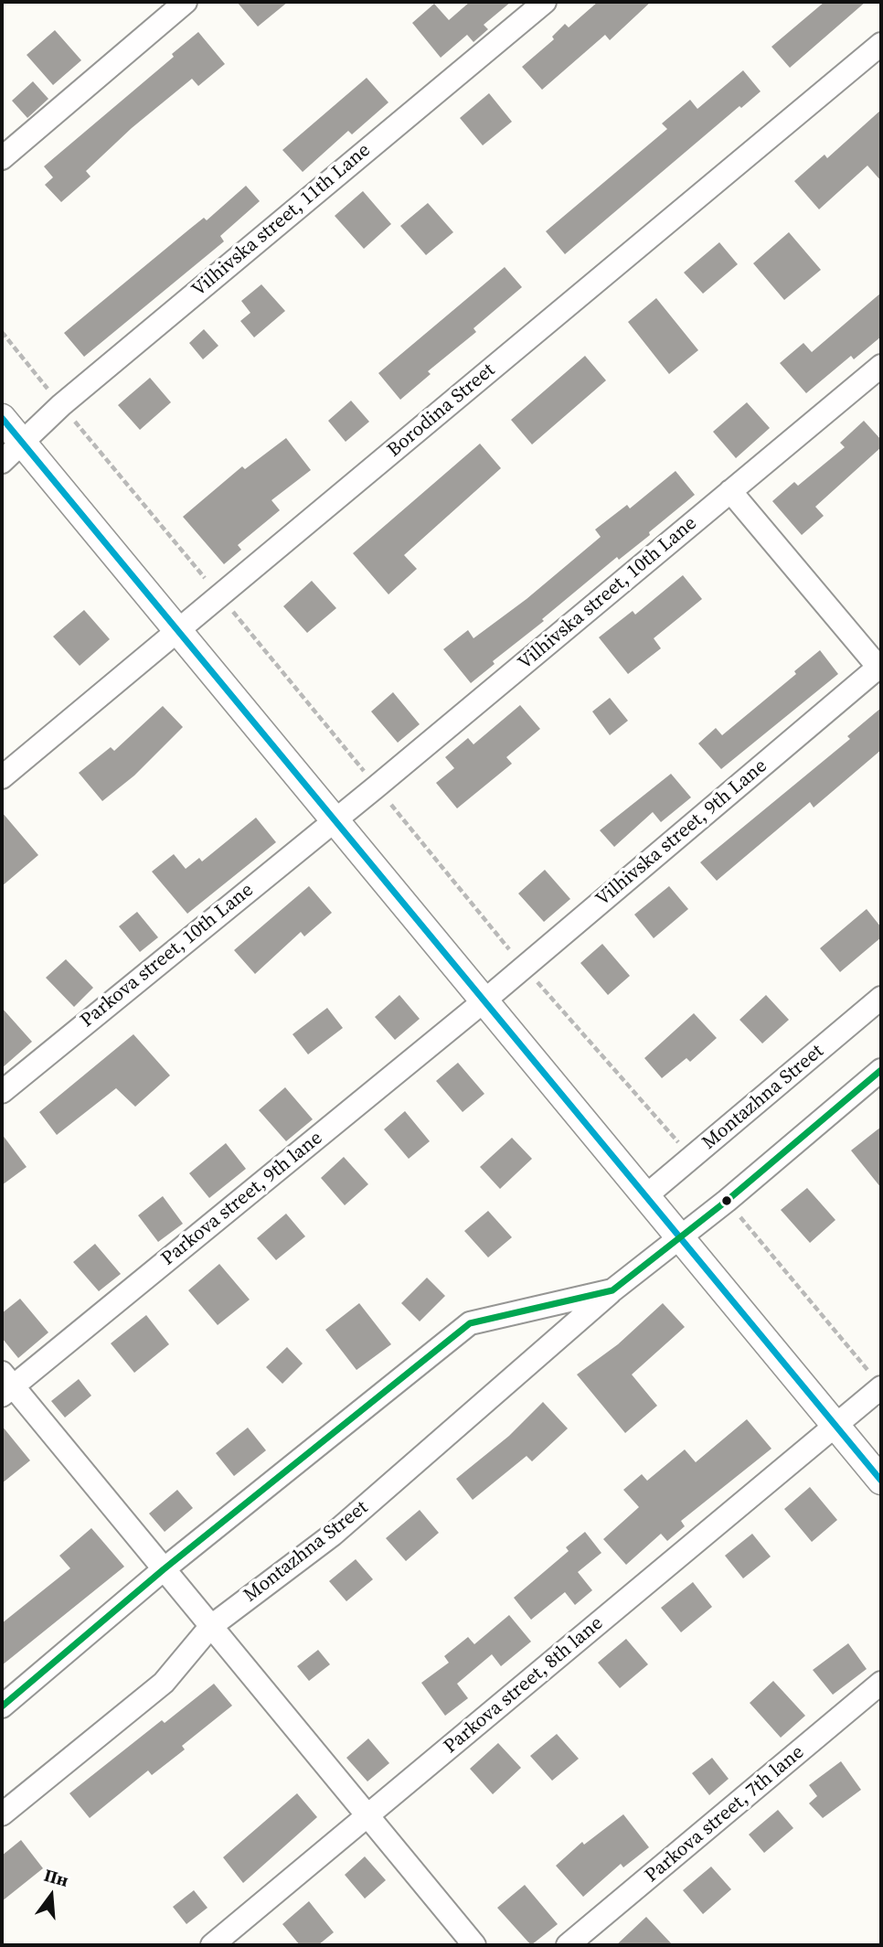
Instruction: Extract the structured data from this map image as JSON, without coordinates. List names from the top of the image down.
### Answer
{
  "streets": {
    "street": [
      "Vilhivska street, 11th Lane",
      "Borodina Street",
      "Vilhivska street, 10th Lane",
      "Vilhivska street, 9th Lane",
      "Parkova street, 10th Lane",
      "Montazhna Street",
      "Parkova street, 9th lane",
      "Parkova street, 8th lane",
      "Parkova street, 7th lane"
    ]
  },
  "crossings": [
    ["Vilhivska street, 10th Lane", "Parkova street, 10th Lane"],
    ["Vilhivska street, 9th Lane", "Parkova street, 9th lane"]
  ],
  "north": "top"
}
